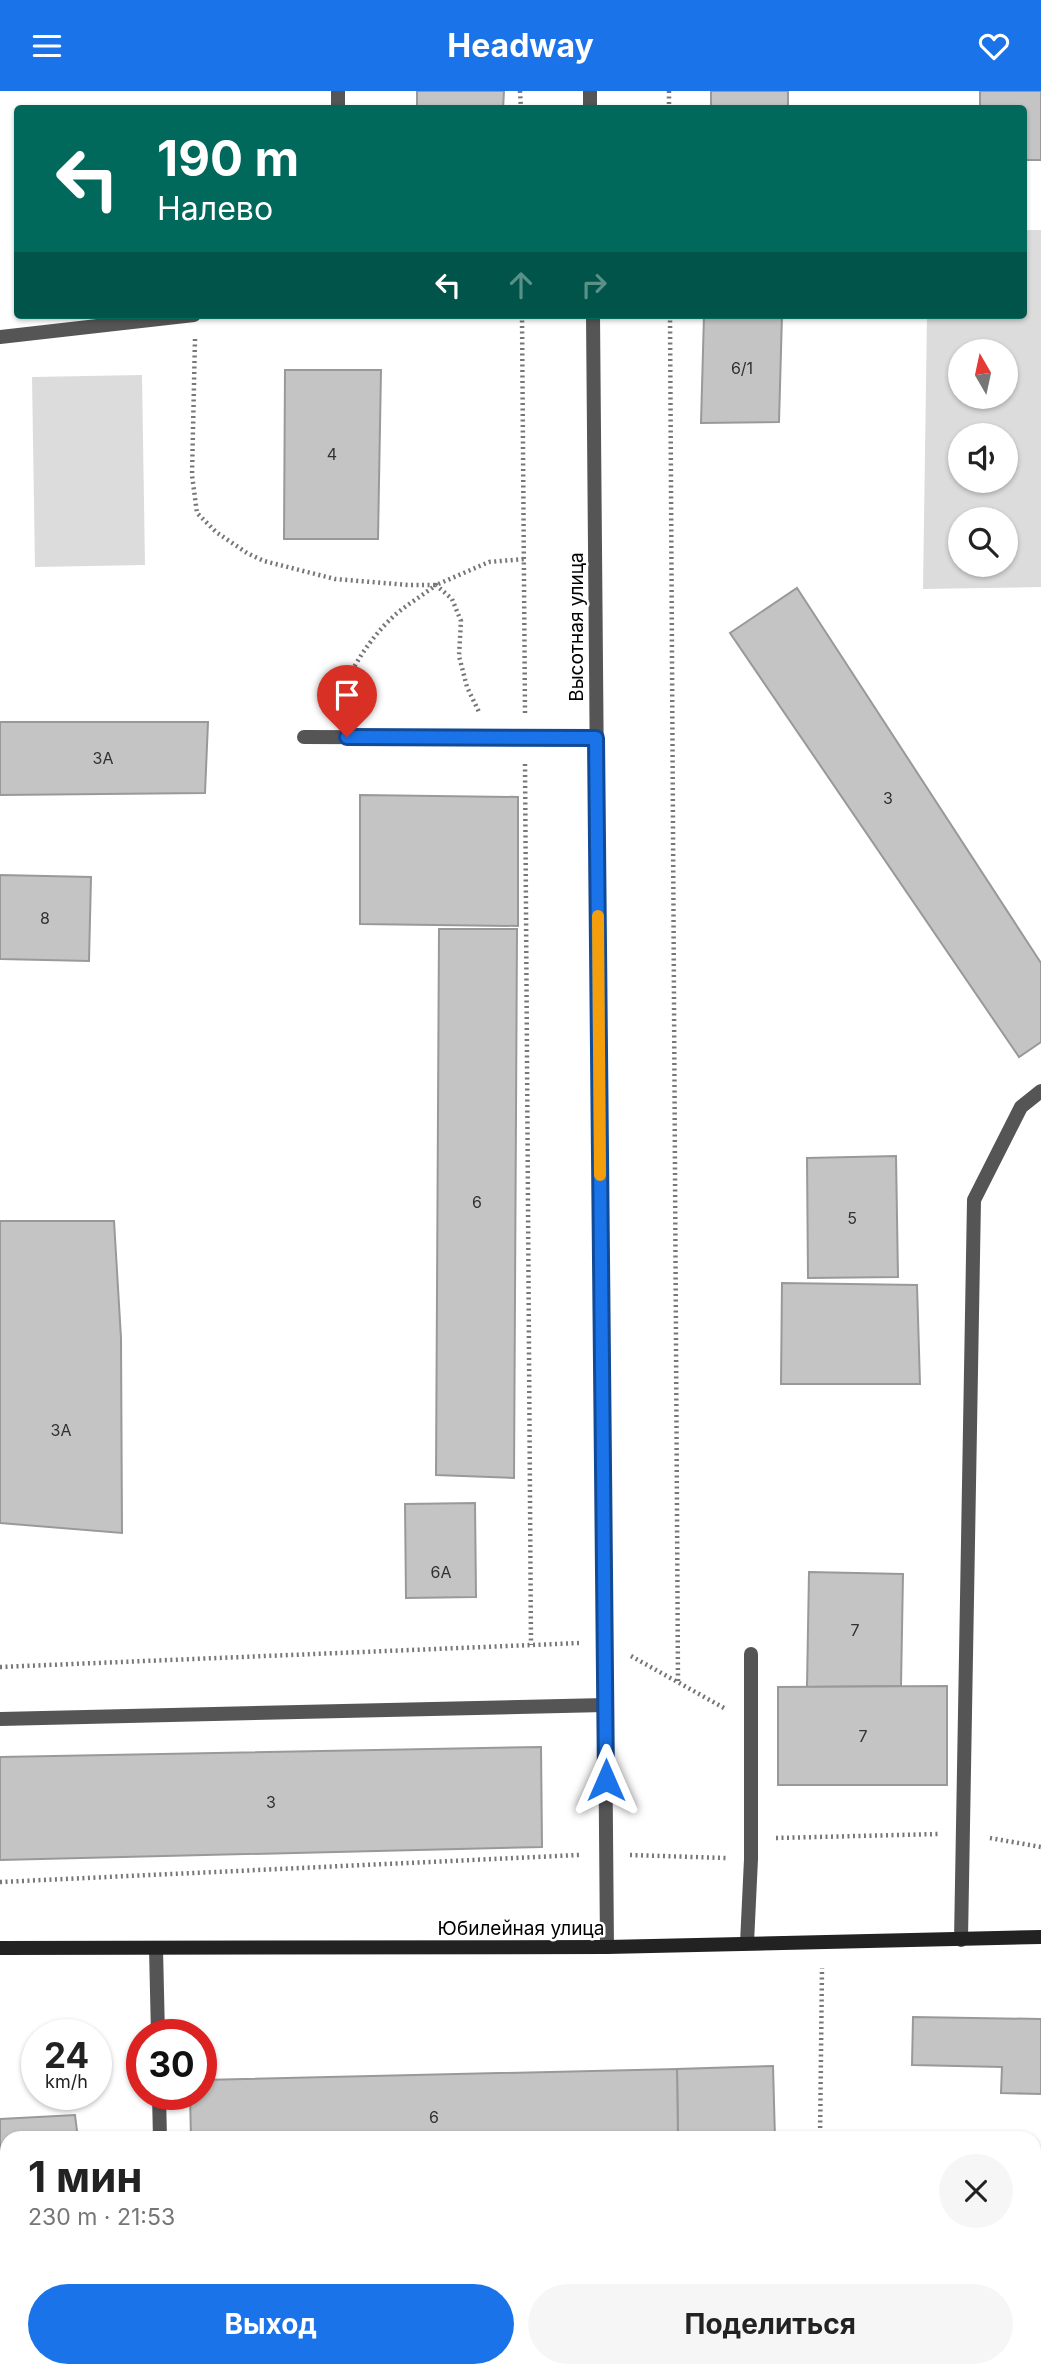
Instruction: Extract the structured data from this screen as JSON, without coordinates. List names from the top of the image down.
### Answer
{
  "streets": {
    "street": ["Высотная улица", "Юбилейная улица"]
  },
  "crossings": [
    ["Высотная улица", "Юбилейная улица"]
  ],
  "house_numbers": [
    "6/1",
    "4",
    "3А",
    "3",
    "8",
    "6",
    "5",
    "3А",
    "6А",
    "7",
    "7",
    "3",
    "6"
  ],
  "north": "top",
  "page": {
    "header": "Headway",
    "turn": ["190 m", "Налево"],
    "speed": "24 km/h",
    "limit": "30",
    "heading": ["1 мин", "230 m · 21:53"],
    "buttons": ["Выход", "Поделиться"]
  }
}
